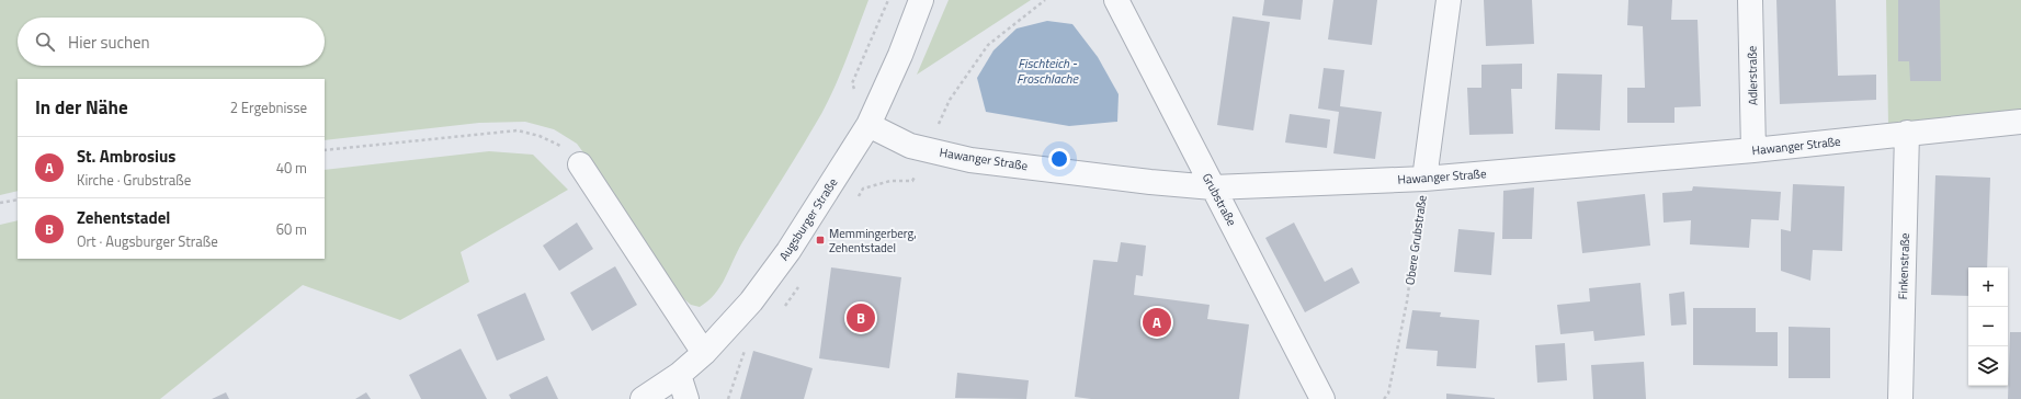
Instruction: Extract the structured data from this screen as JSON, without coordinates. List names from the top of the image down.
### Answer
{
  "streets": {
    "street": [
      "Adlerstraße",
      "Hawanger Straße",
      "Grubstraße",
      "Augsburger Straße",
      "Obere Grubstraße",
      "Finkenstraße"
    ]
  },
  "crossings": [
    ["Adlerstraße", "Hawanger Straße"],
    ["Hawanger Straße", "Grubstraße"],
    ["Hawanger Straße", "Augsburger Straße"],
    ["Hawanger Straße", "Obere Grubstraße"],
    ["Hawanger Straße", "Finkenstraße"]
  ],
  "water": ["Fischteich - Froschlache"],
  "places": {
    "transit": ["Memmingerberg, Zehentstadel"]
  },
  "page": {
    "search": "Hier suchen",
    "heading": ["In der Nähe", "2 Ergebnisse"],
    "list": [
      {
        "mark": "A",
        "name": "St. Ambrosius",
        "note": "Kirche · Grubstraße",
        "value": "40 m"
      },
      {
        "mark": "B",
        "name": "Zehentstadel",
        "note": "Ort · Augsburger Straße",
        "value": "60 m"
      }
    ],
    "map_buttons": ["+", "−"],
    "pins": ["B", "A"]
  }
}
